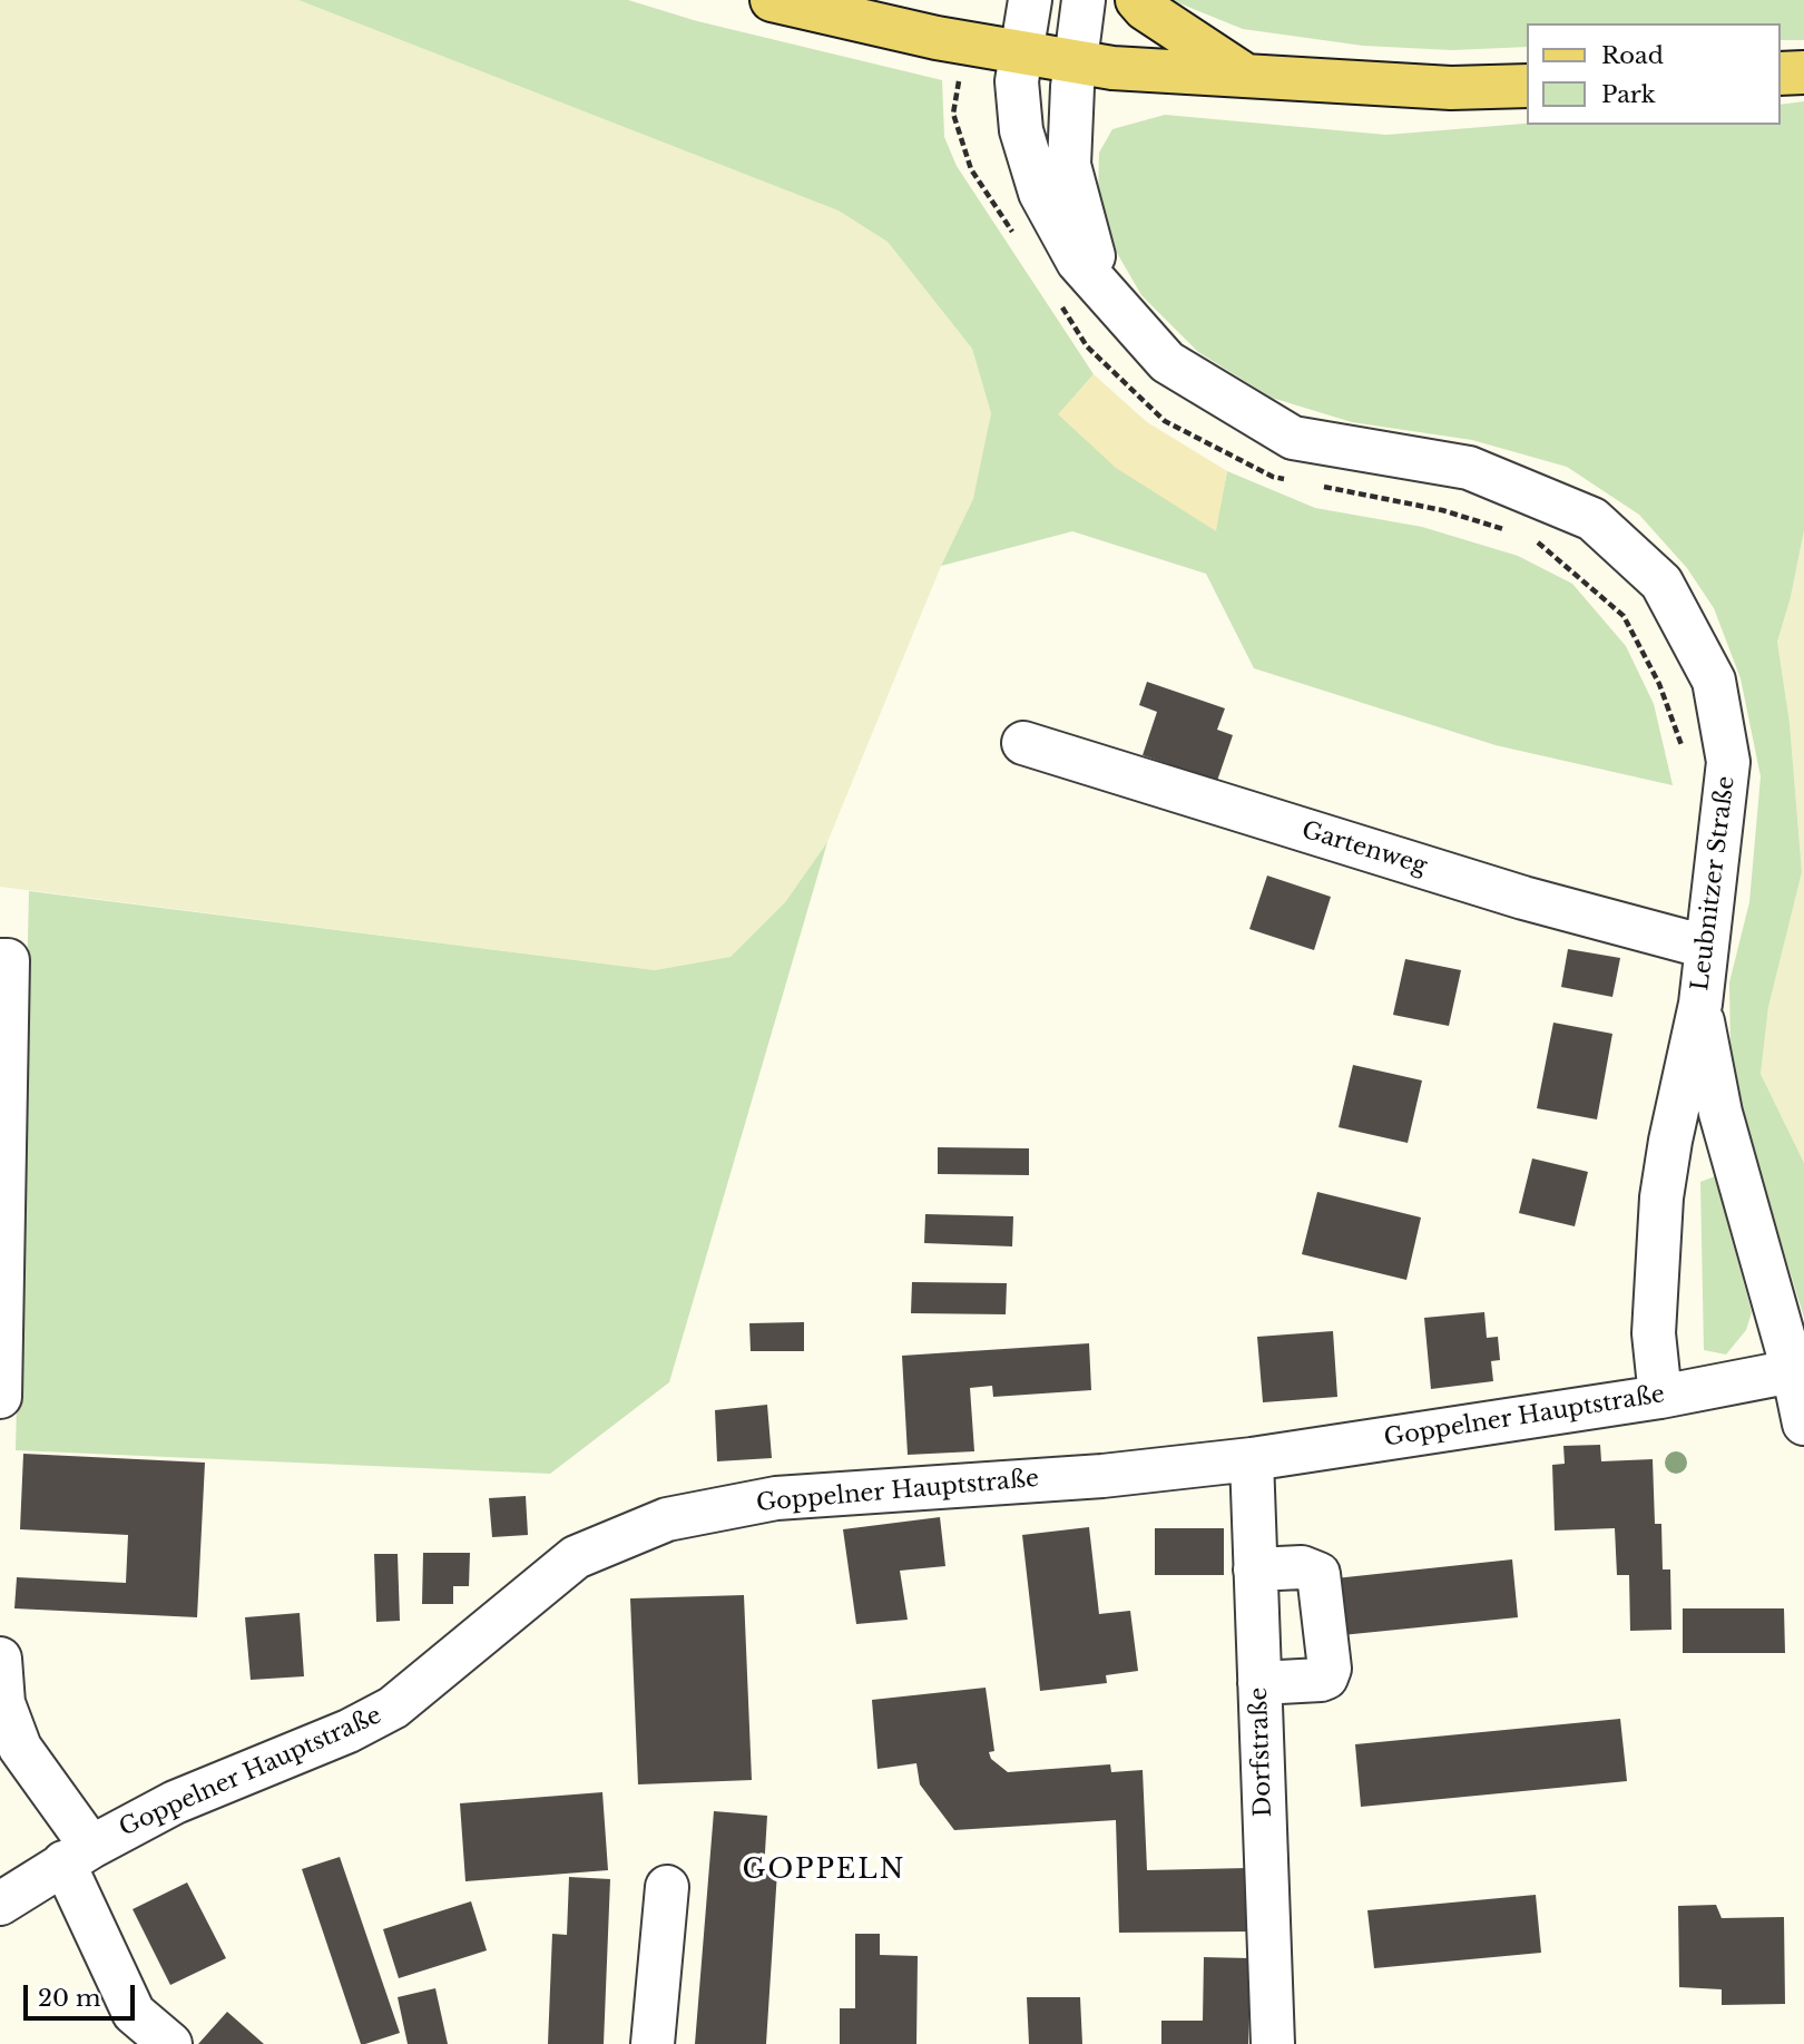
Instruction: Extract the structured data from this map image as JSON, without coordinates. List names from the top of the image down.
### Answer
{
  "streets": {
    "street": [
      "Gartenweg",
      "Leubnitzer Straße",
      "Goppelner Hauptstraße",
      "Dorfstraße"
    ]
  },
  "crossings": [
    ["Gartenweg", "Leubnitzer Straße"],
    ["Leubnitzer Straße", "Goppelner Hauptstraße"],
    ["Goppelner Hauptstraße", "Dorfstraße"]
  ],
  "districts": ["GOPPELN"],
  "legend": ["Road", "Park"],
  "scale_bar": "20 m"
}
